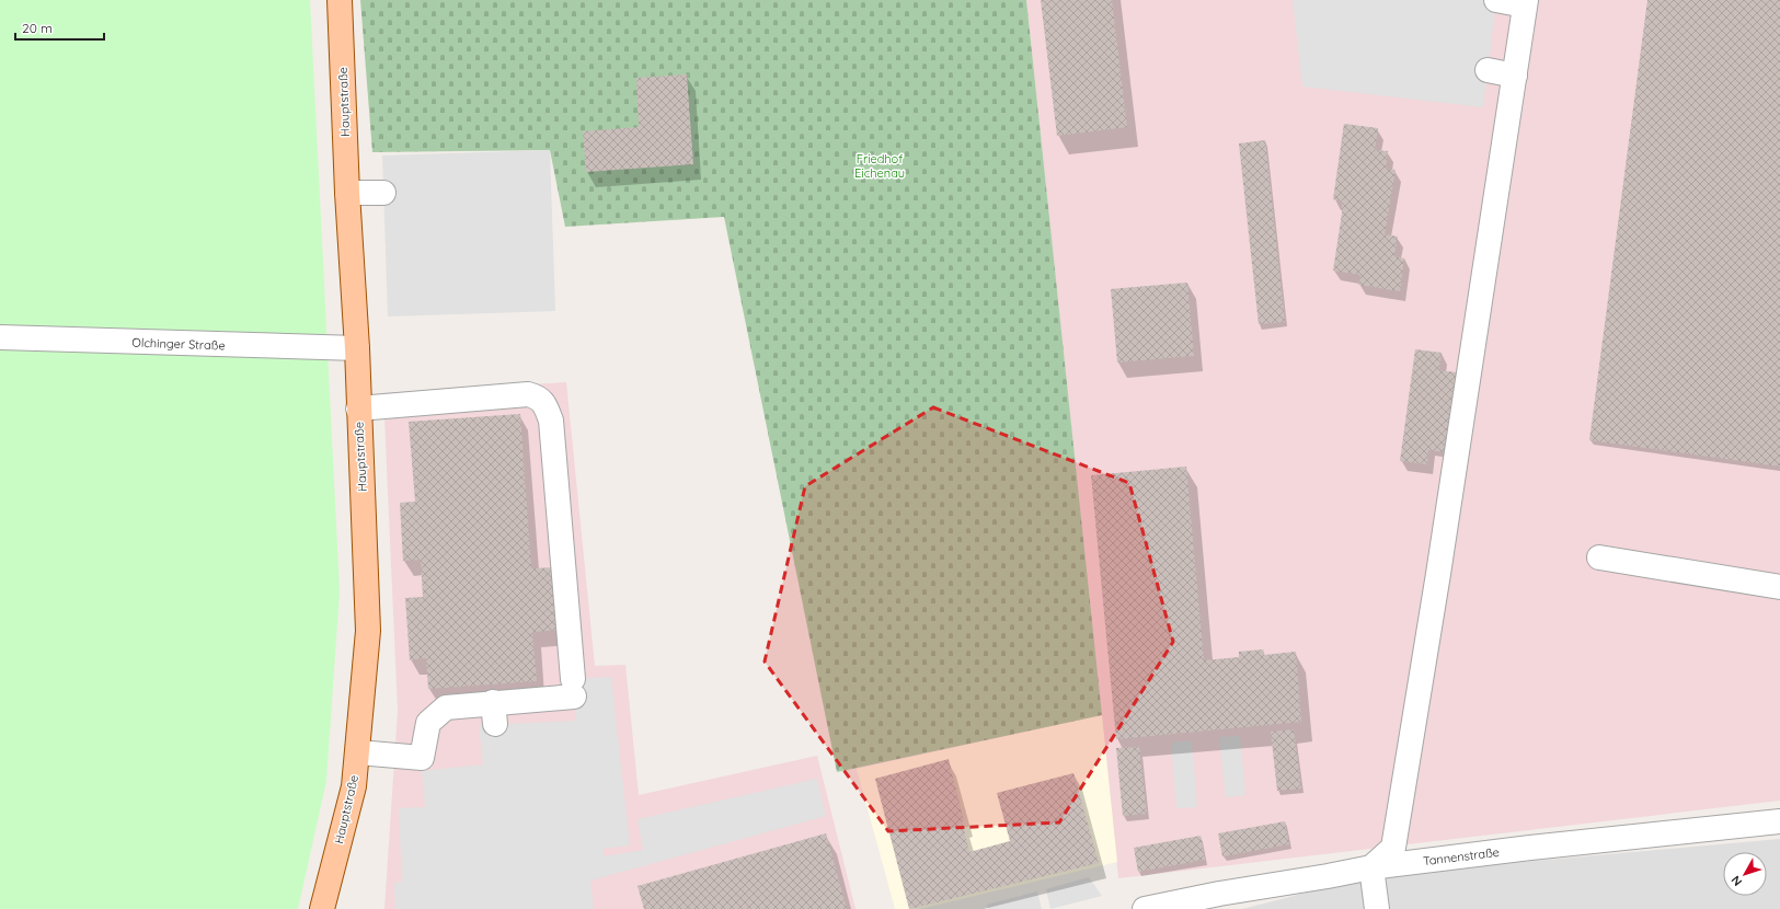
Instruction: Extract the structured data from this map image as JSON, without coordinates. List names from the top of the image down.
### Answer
{
  "streets": {
    "main road": ["Hauptstraße"],
    "street": ["Olchinger Straße", "Tannenstraße"]
  },
  "crossings": [
    ["Hauptstraße", "Olchinger Straße"]
  ],
  "parks": ["Friedhof Eichenau"],
  "scale_bar": "20 m",
  "north": "bottom left"
}
